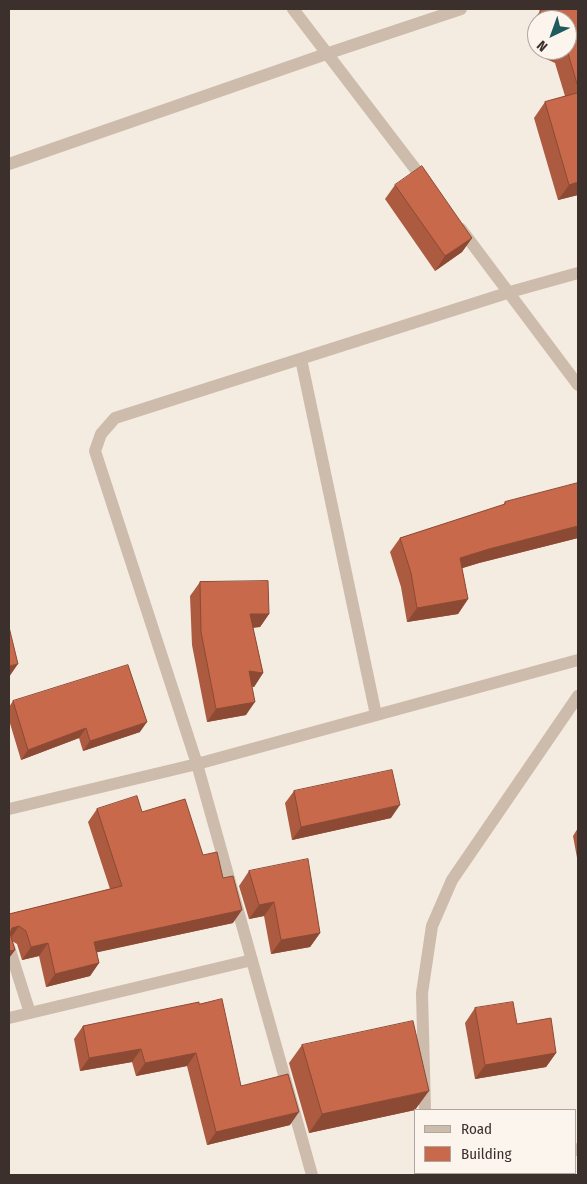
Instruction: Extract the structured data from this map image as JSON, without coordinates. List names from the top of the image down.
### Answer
{
  "legend": ["Road", "Building"],
  "north": "bottom left"
}
